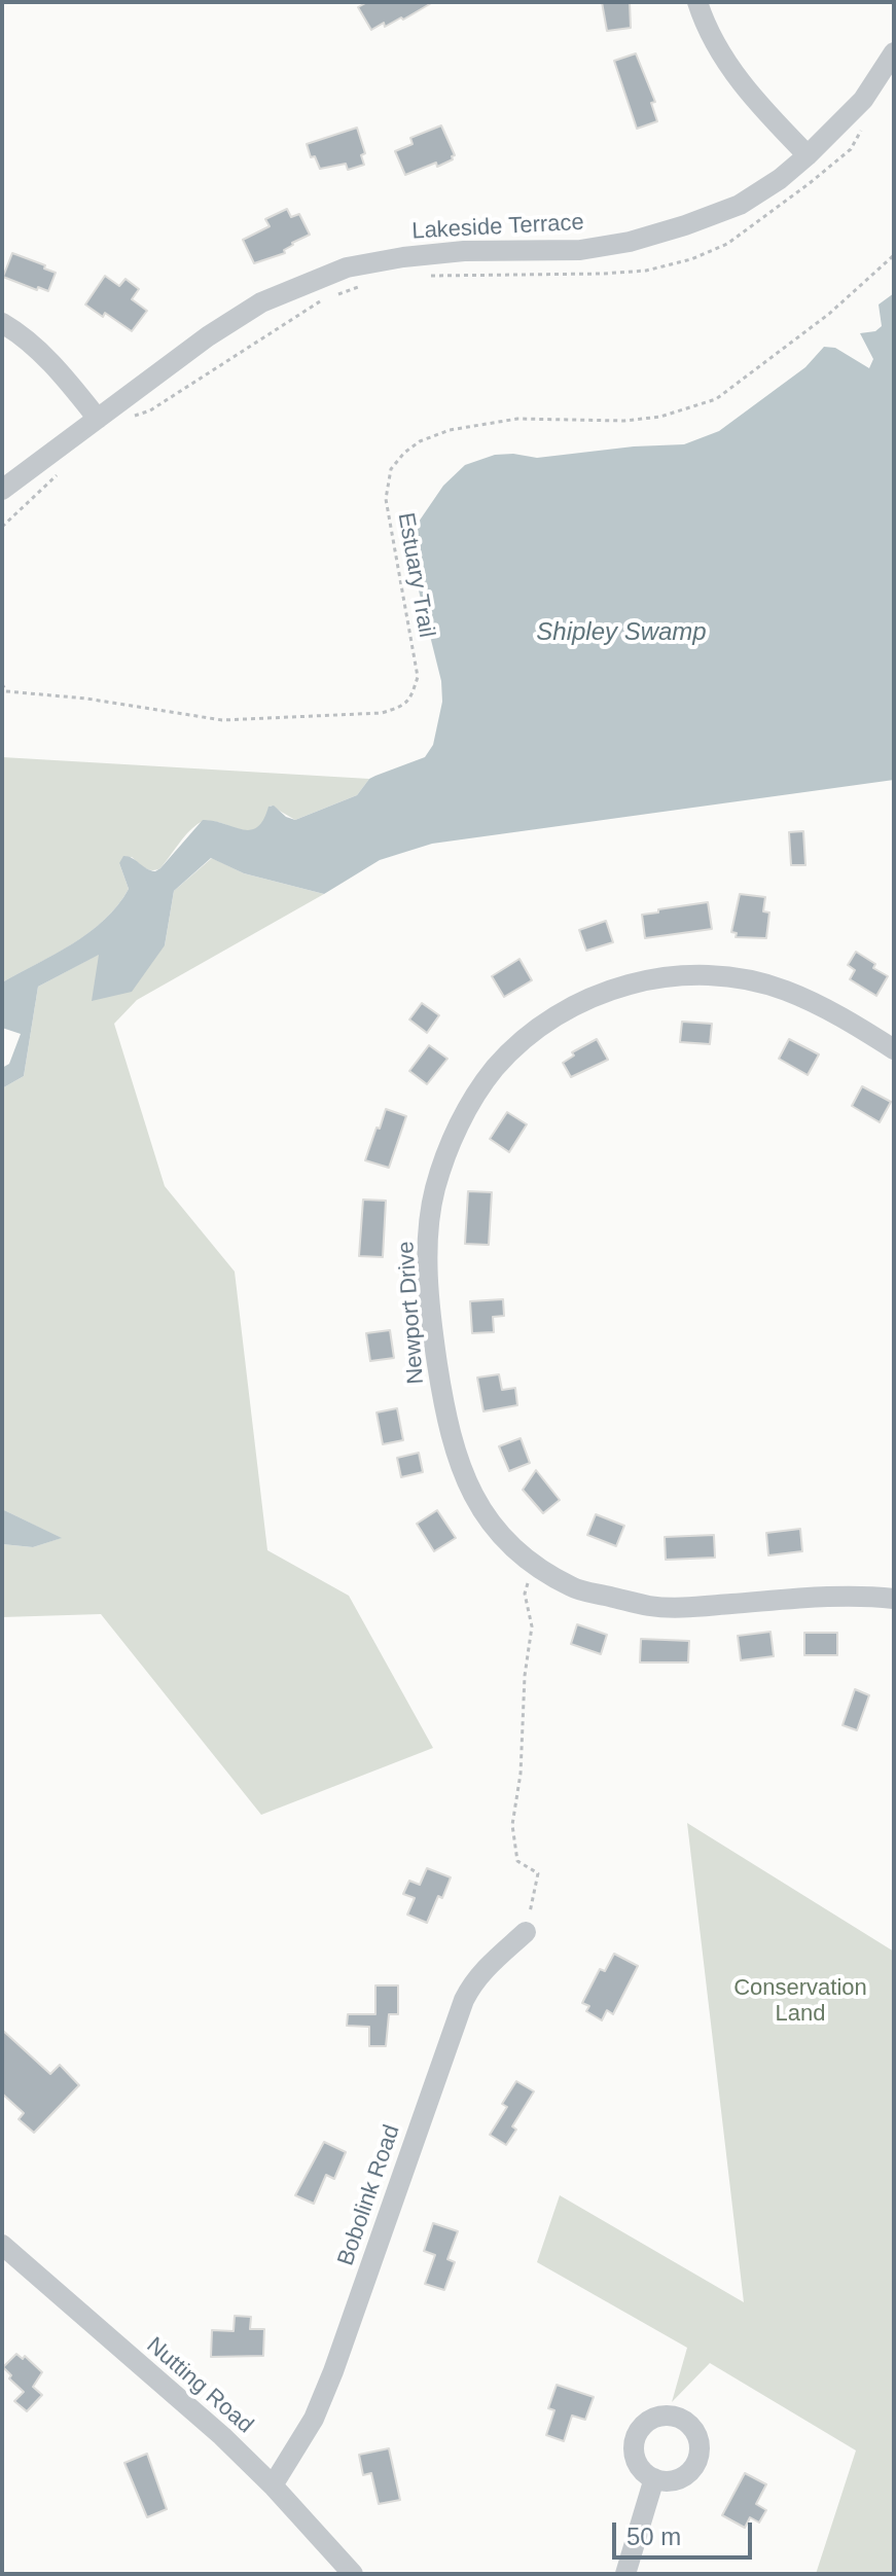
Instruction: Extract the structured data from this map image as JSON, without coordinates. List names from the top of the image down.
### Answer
{
  "streets": {
    "street": [
      "Lakeside Terrace",
      "Newport Drive",
      "Bobolink Road",
      "Nutting Road"
    ],
    "path": ["Estuary Trail"]
  },
  "crossings": [
    ["Bobolink Road", "Nutting Road"]
  ],
  "water": ["Shipley Swamp"],
  "parks": ["Conservation Land"],
  "scale_bar": "50 m"
}
